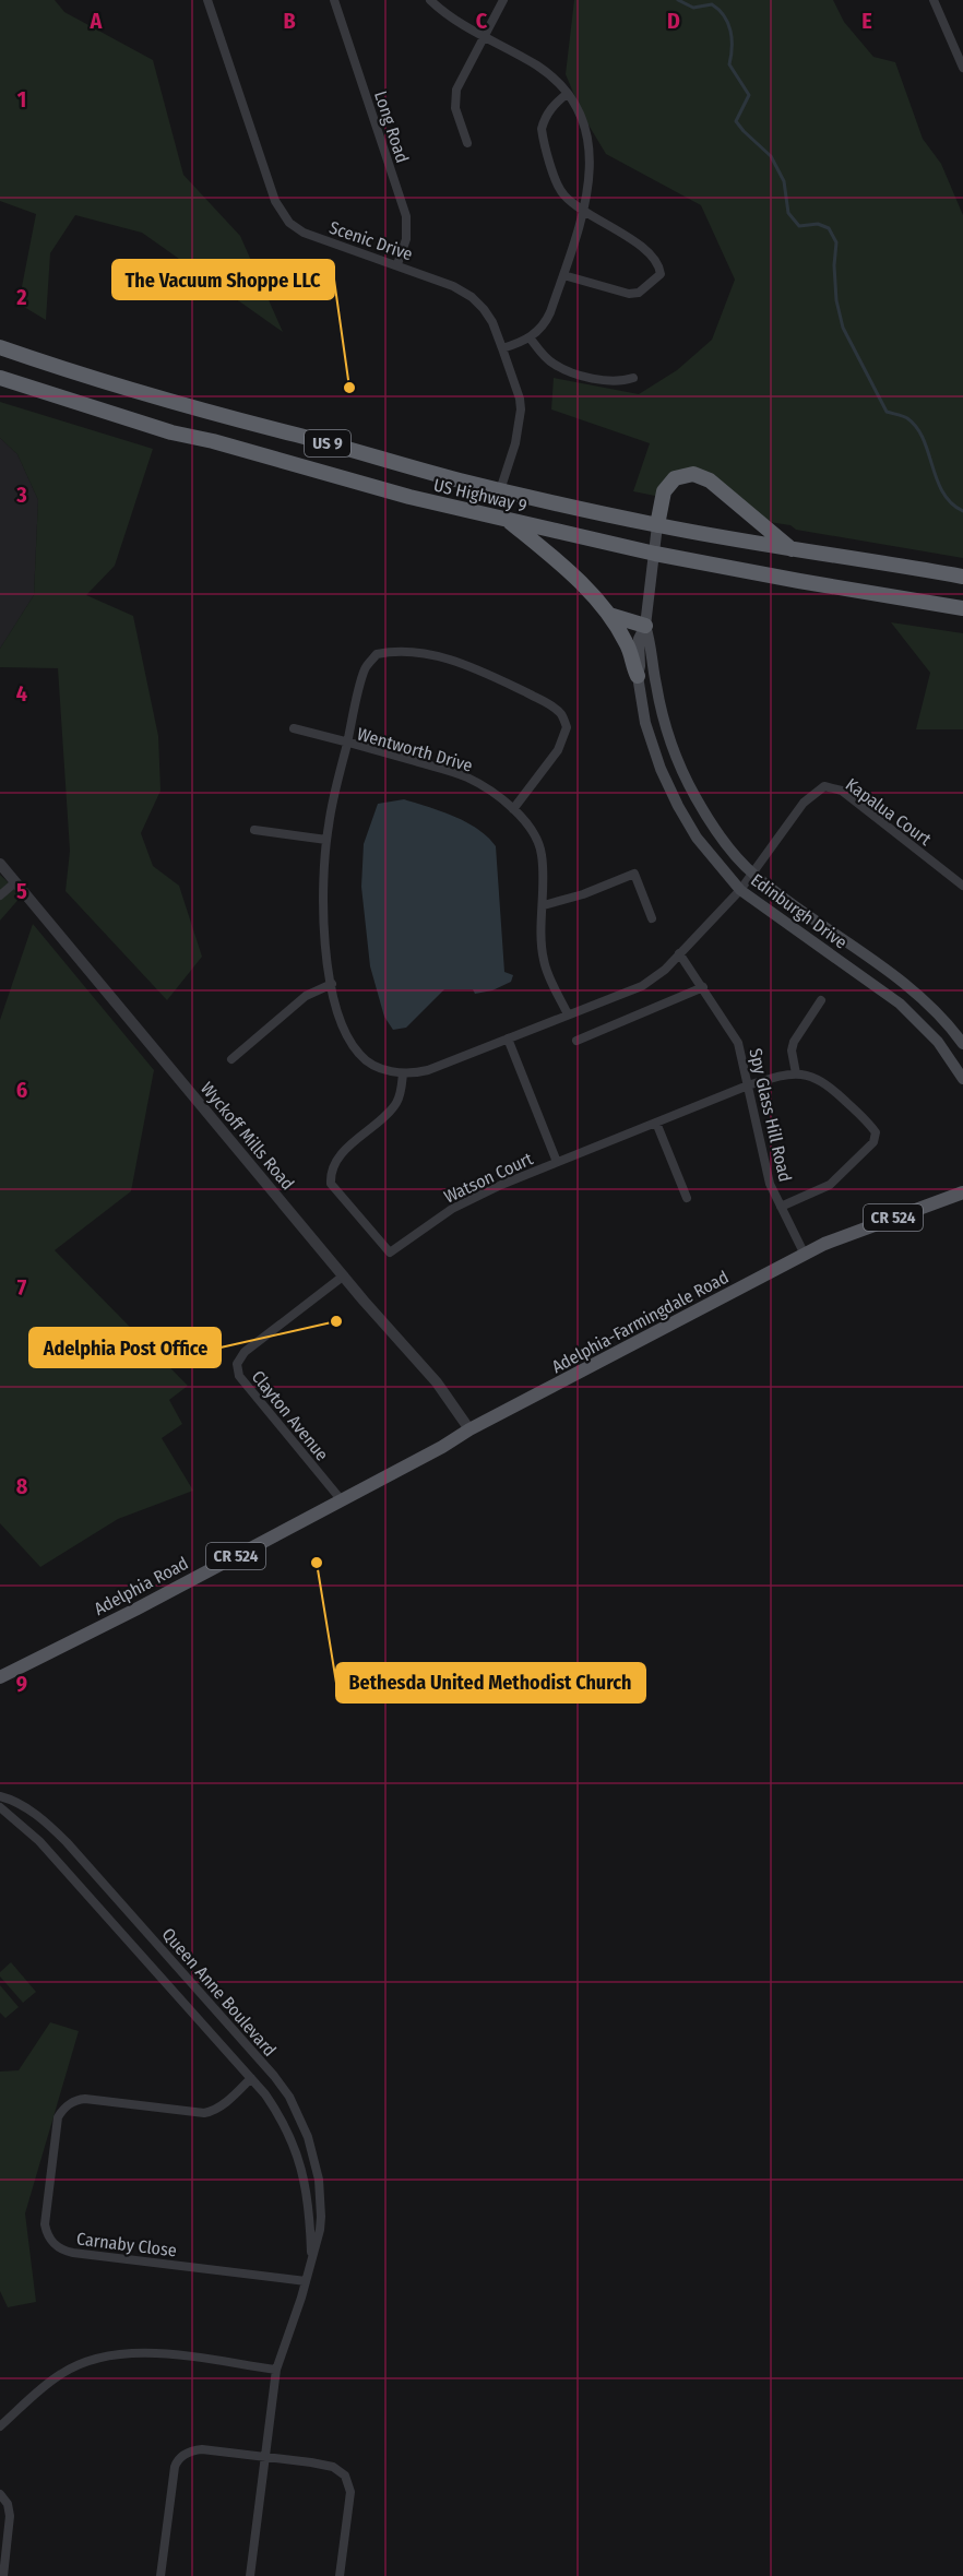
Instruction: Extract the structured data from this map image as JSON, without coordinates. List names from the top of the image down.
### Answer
{
  "streets": {
    "highway": ["US 9", "US Highway 9"],
    "main road": [
      "Edinburgh Drive",
      "CR 524",
      "Adelphia-Farmingdale Road",
      "Adelphia Road"
    ],
    "street": [
      "Long Road",
      "Scenic Drive",
      "Wentworth Drive",
      "Kapalua Court",
      "Spy Glass Hill Road",
      "Wyckoff Mills Road",
      "Watson Court",
      "Clayton Avenue",
      "Queen Anne Boulevard",
      "Carnaby Close"
    ]
  },
  "crossings": [
    ["Long Road", "Scenic Drive"],
    ["Scenic Drive", "US Highway 9"],
    ["US Highway 9", "Edinburgh Drive"],
    ["Wentworth Drive", "Kapalua Court"],
    ["Wentworth Drive", "Edinburgh Drive"],
    ["Wentworth Drive", "Spy Glass Hill Road"],
    ["Wentworth Drive", "Watson Court"],
    ["Kapalua Court", "Edinburgh Drive"],
    ["Spy Glass Hill Road", "Watson Court"],
    ["Spy Glass Hill Road", "Adelphia-Farmingdale Road"],
    ["Wyckoff Mills Road", "Adelphia-Farmingdale Road"],
    ["Wyckoff Mills Road", "Clayton Avenue"],
    ["Wyckoff Mills Road", "Adelphia Road"],
    ["Adelphia-Farmingdale Road", "Adelphia Road"],
    ["Clayton Avenue", "Adelphia Road"],
    ["Queen Anne Boulevard", "Carnaby Close"]
  ],
  "places": ["The Vacuum Shoppe LLC", "Adelphia Post Office", "Bethesda United Methodist Church"],
  "grid": {
    "columns": [
      "A",
      "B",
      "C",
      "D",
      "E"
    ],
    "rows": [
      "1",
      "2",
      "3",
      "4",
      "5",
      "6",
      "7",
      "8",
      "9"
    ]
  }
}
